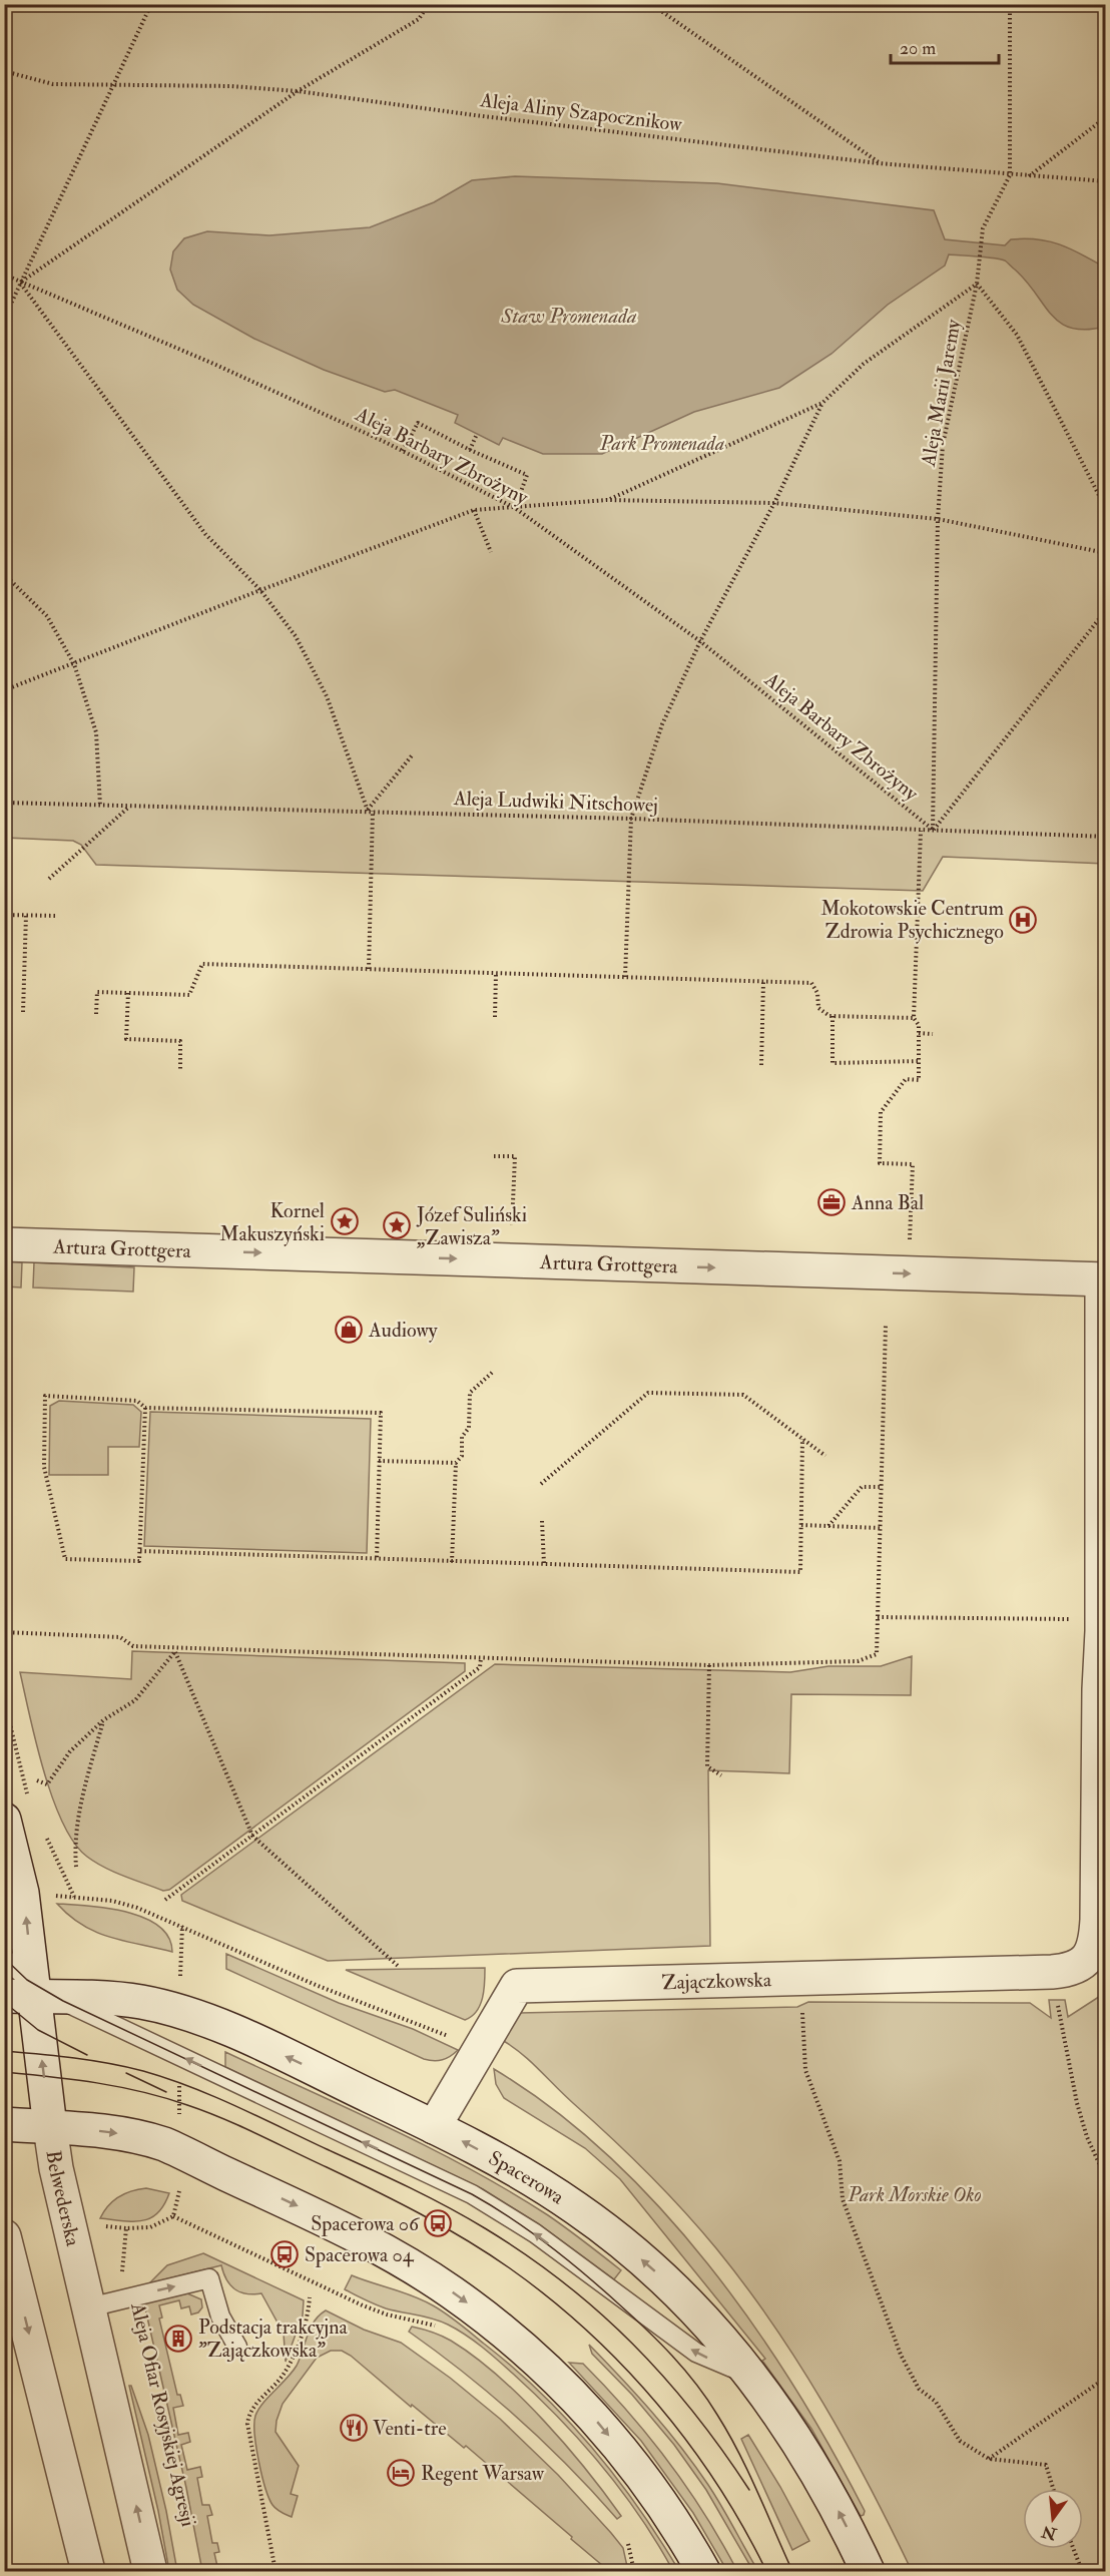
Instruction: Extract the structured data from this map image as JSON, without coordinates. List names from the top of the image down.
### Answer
{
  "streets": {
    "street": [
      "Artura Grottgera",
      "Zajączkowska",
      "Spacerowa",
      "Belwederska"
    ],
    "path": [
      "Aleja Aliny Szapocznikow",
      "Aleja Marii Jaremy",
      "Aleja Barbary Zbrożyny",
      "Aleja Ludwiki Nitschowej",
      "Aleja Ofiar Rosyjskiej Agresji"
    ]
  },
  "crossings": [
    ["Aleja Aliny Szapocznikow", "Aleja Marii Jaremy"],
    ["Aleja Marii Jaremy", "Aleja Barbary Zbrożyny"],
    ["Aleja Marii Jaremy", "Aleja Ludwiki Nitschowej"],
    ["Aleja Barbary Zbrożyny", "Aleja Ludwiki Nitschowej"],
    ["Zajączkowska", "Spacerowa"],
    ["Spacerowa", "Belwederska"]
  ],
  "one_way": ["Artura Grottgera"],
  "water": ["Staw Promenada"],
  "parks": ["Park Promenada", "Park Morskie Oko"],
  "places": {
    "hospital": ["Mokotowskie Centrum Zdrowia Psychicznego"],
    "office": ["Anna Bal"],
    "place": ["Kornel Makuszyński", "Józef Suliński „Zawisza”"],
    "shop": ["Audiowy"],
    "bus stop": ["Spacerowa 06", "Spacerowa 04"],
    "building": ["Podstacja trakcyjna \"Zajączkowska\""],
    "restaurant": ["Venti-tre"],
    "hotel": ["Regent Warsaw"]
  },
  "scale_bar": "20 m",
  "north": "bottom"
}
